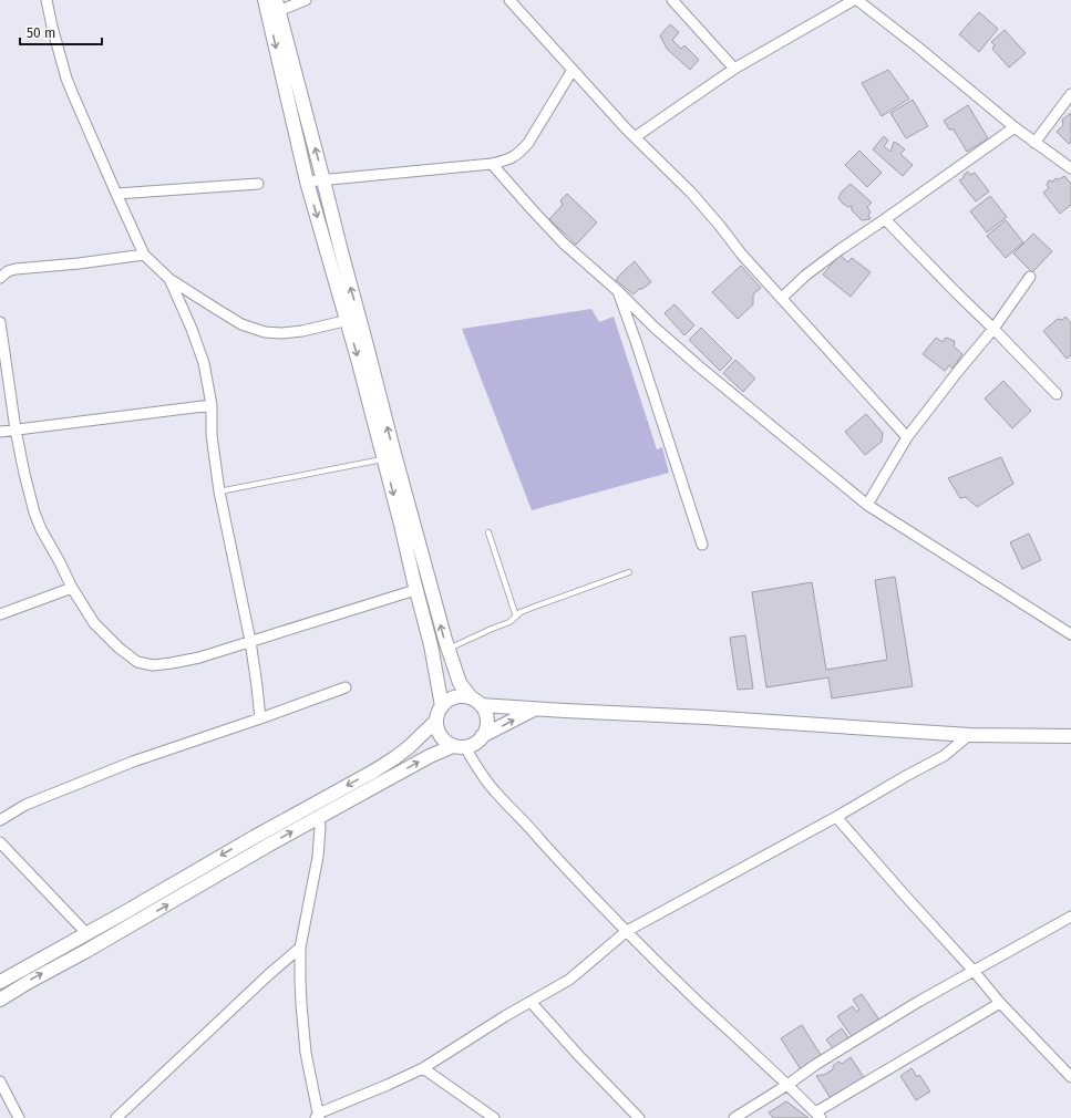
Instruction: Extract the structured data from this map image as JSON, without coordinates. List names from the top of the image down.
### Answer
{
  "scale_bar": "50 m"
}
